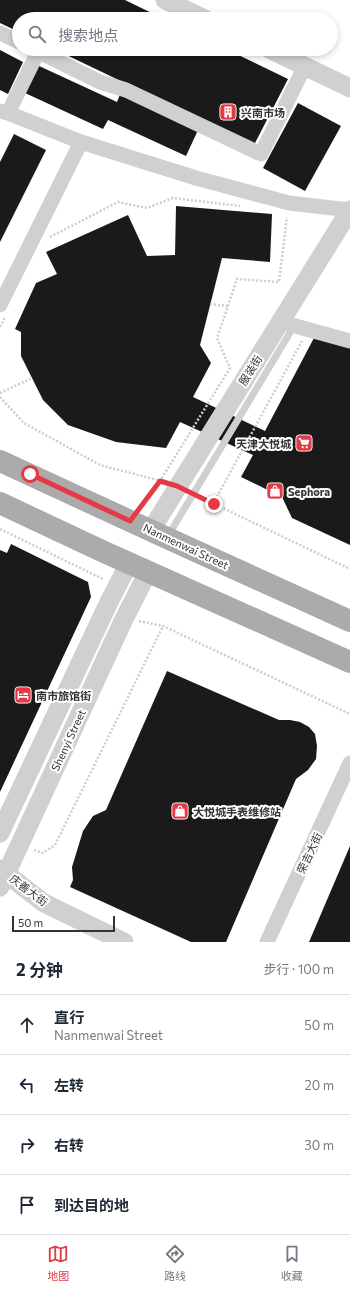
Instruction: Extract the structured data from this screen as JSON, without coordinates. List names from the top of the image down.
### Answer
{
  "streets": {
    "main road": ["Nanmenwai Street"],
    "street": [
      "服装街",
      "Shenyi Street",
      "荣吉大街",
      "庆善大街"
    ]
  },
  "crossings": [
    ["服装街", "Nanmenwai Street"],
    ["Shenyi Street", "庆善大街"]
  ],
  "places": {
    "building": ["兴南市场"],
    "supermarket": ["天津大悦城"],
    "shop": ["Sephora", "大悦城手表维修站"],
    "hotel": ["南市旅馆街"]
  },
  "scale_bar": "50 m",
  "page": {
    "search": "搜索地点",
    "scale": "50 m",
    "heading": ["2 分钟", "步行 · 100 m"],
    "list": [
      ["直行", "Nanmenwai Street", "50 m"],
      ["左转", "20 m"],
      ["右转", "30 m"],
      "到达目的地"
    ],
    "nav": ["地图", "路线", "收藏"]
  }
}
